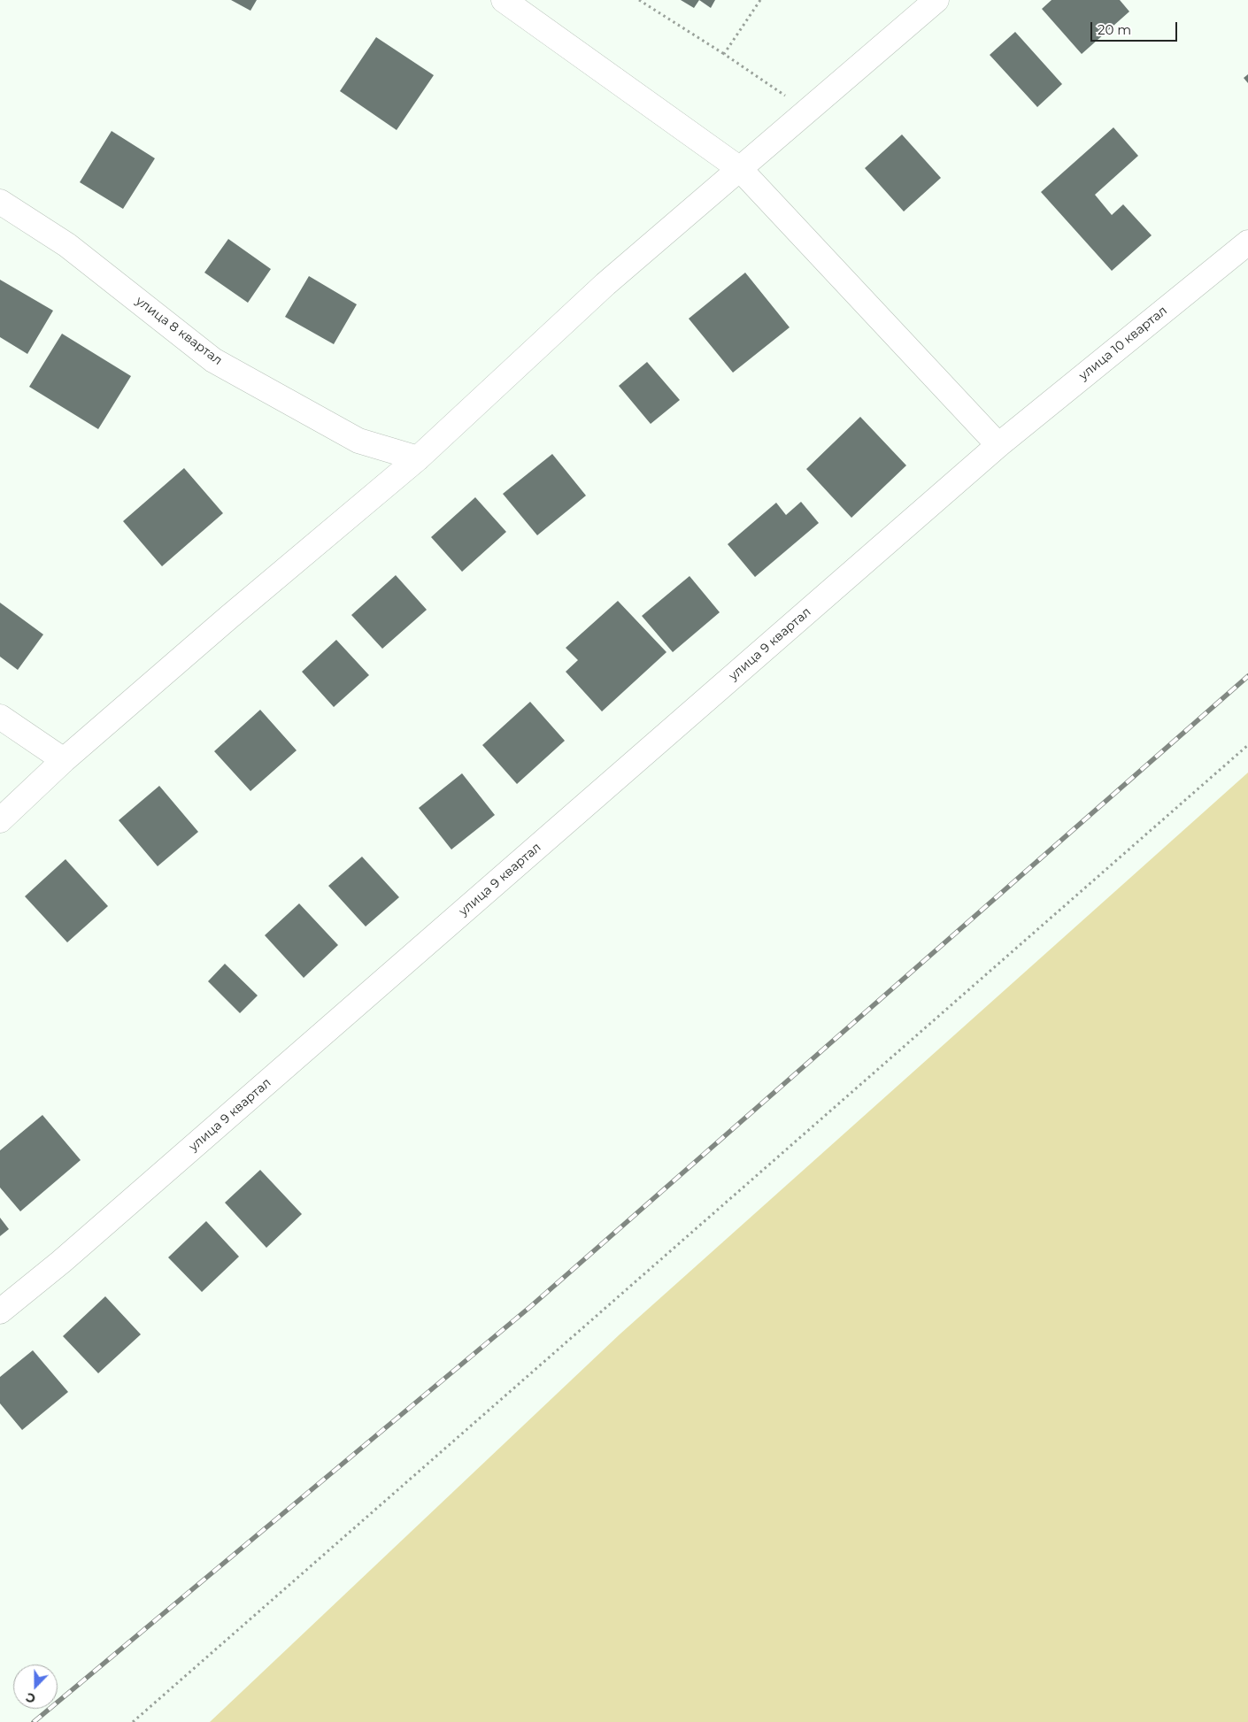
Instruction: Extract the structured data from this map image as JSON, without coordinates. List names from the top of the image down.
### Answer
{
  "streets": {
    "street": ["улица 8 квартал", "улица 10 квартал", "улица 9 квартал"]
  },
  "crossings": [
    ["улица 10 квартал", "улица 9 квартал"]
  ],
  "scale_bar": "20 m",
  "north": "bottom"
}
